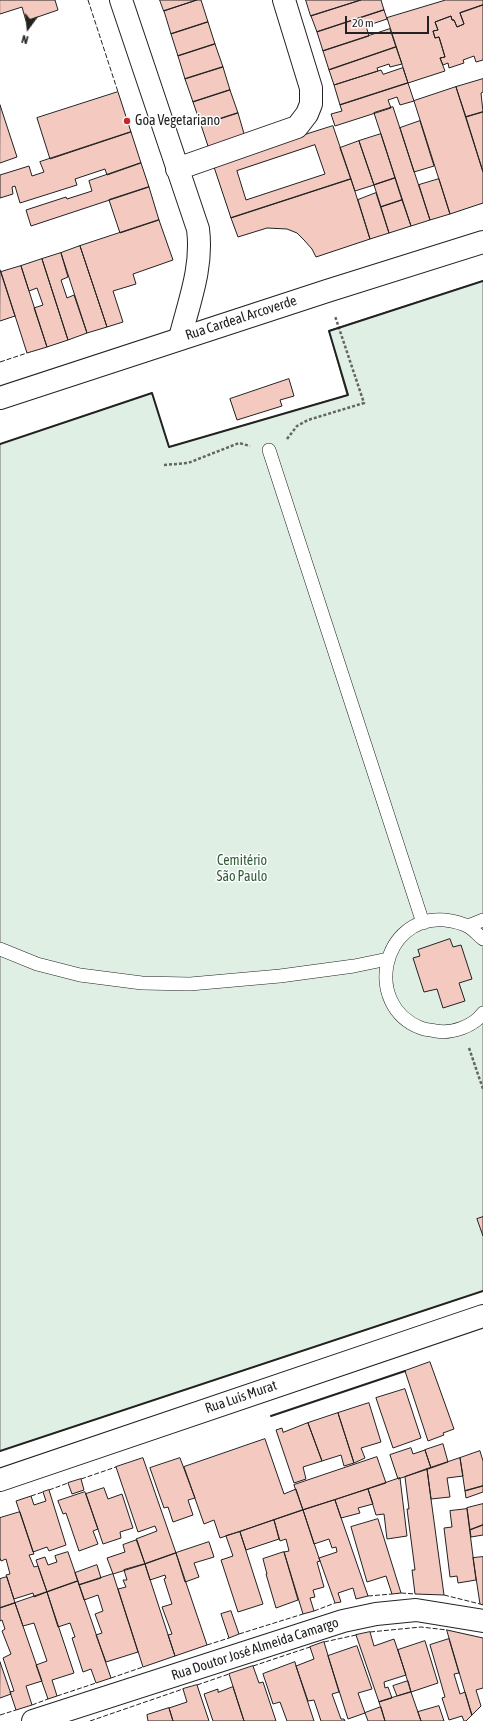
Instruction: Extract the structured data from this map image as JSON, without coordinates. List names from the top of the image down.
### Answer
{
  "streets": {
    "street": ["Rua Cardeal Arcoverde", "Rua Luís Murat", "Rua Doutor José Almeida Camargo"]
  },
  "parks": ["Cemitério São Paulo"],
  "places": ["Goa Vegetariano"],
  "scale_bar": "20 m",
  "north": "bottom"
}
